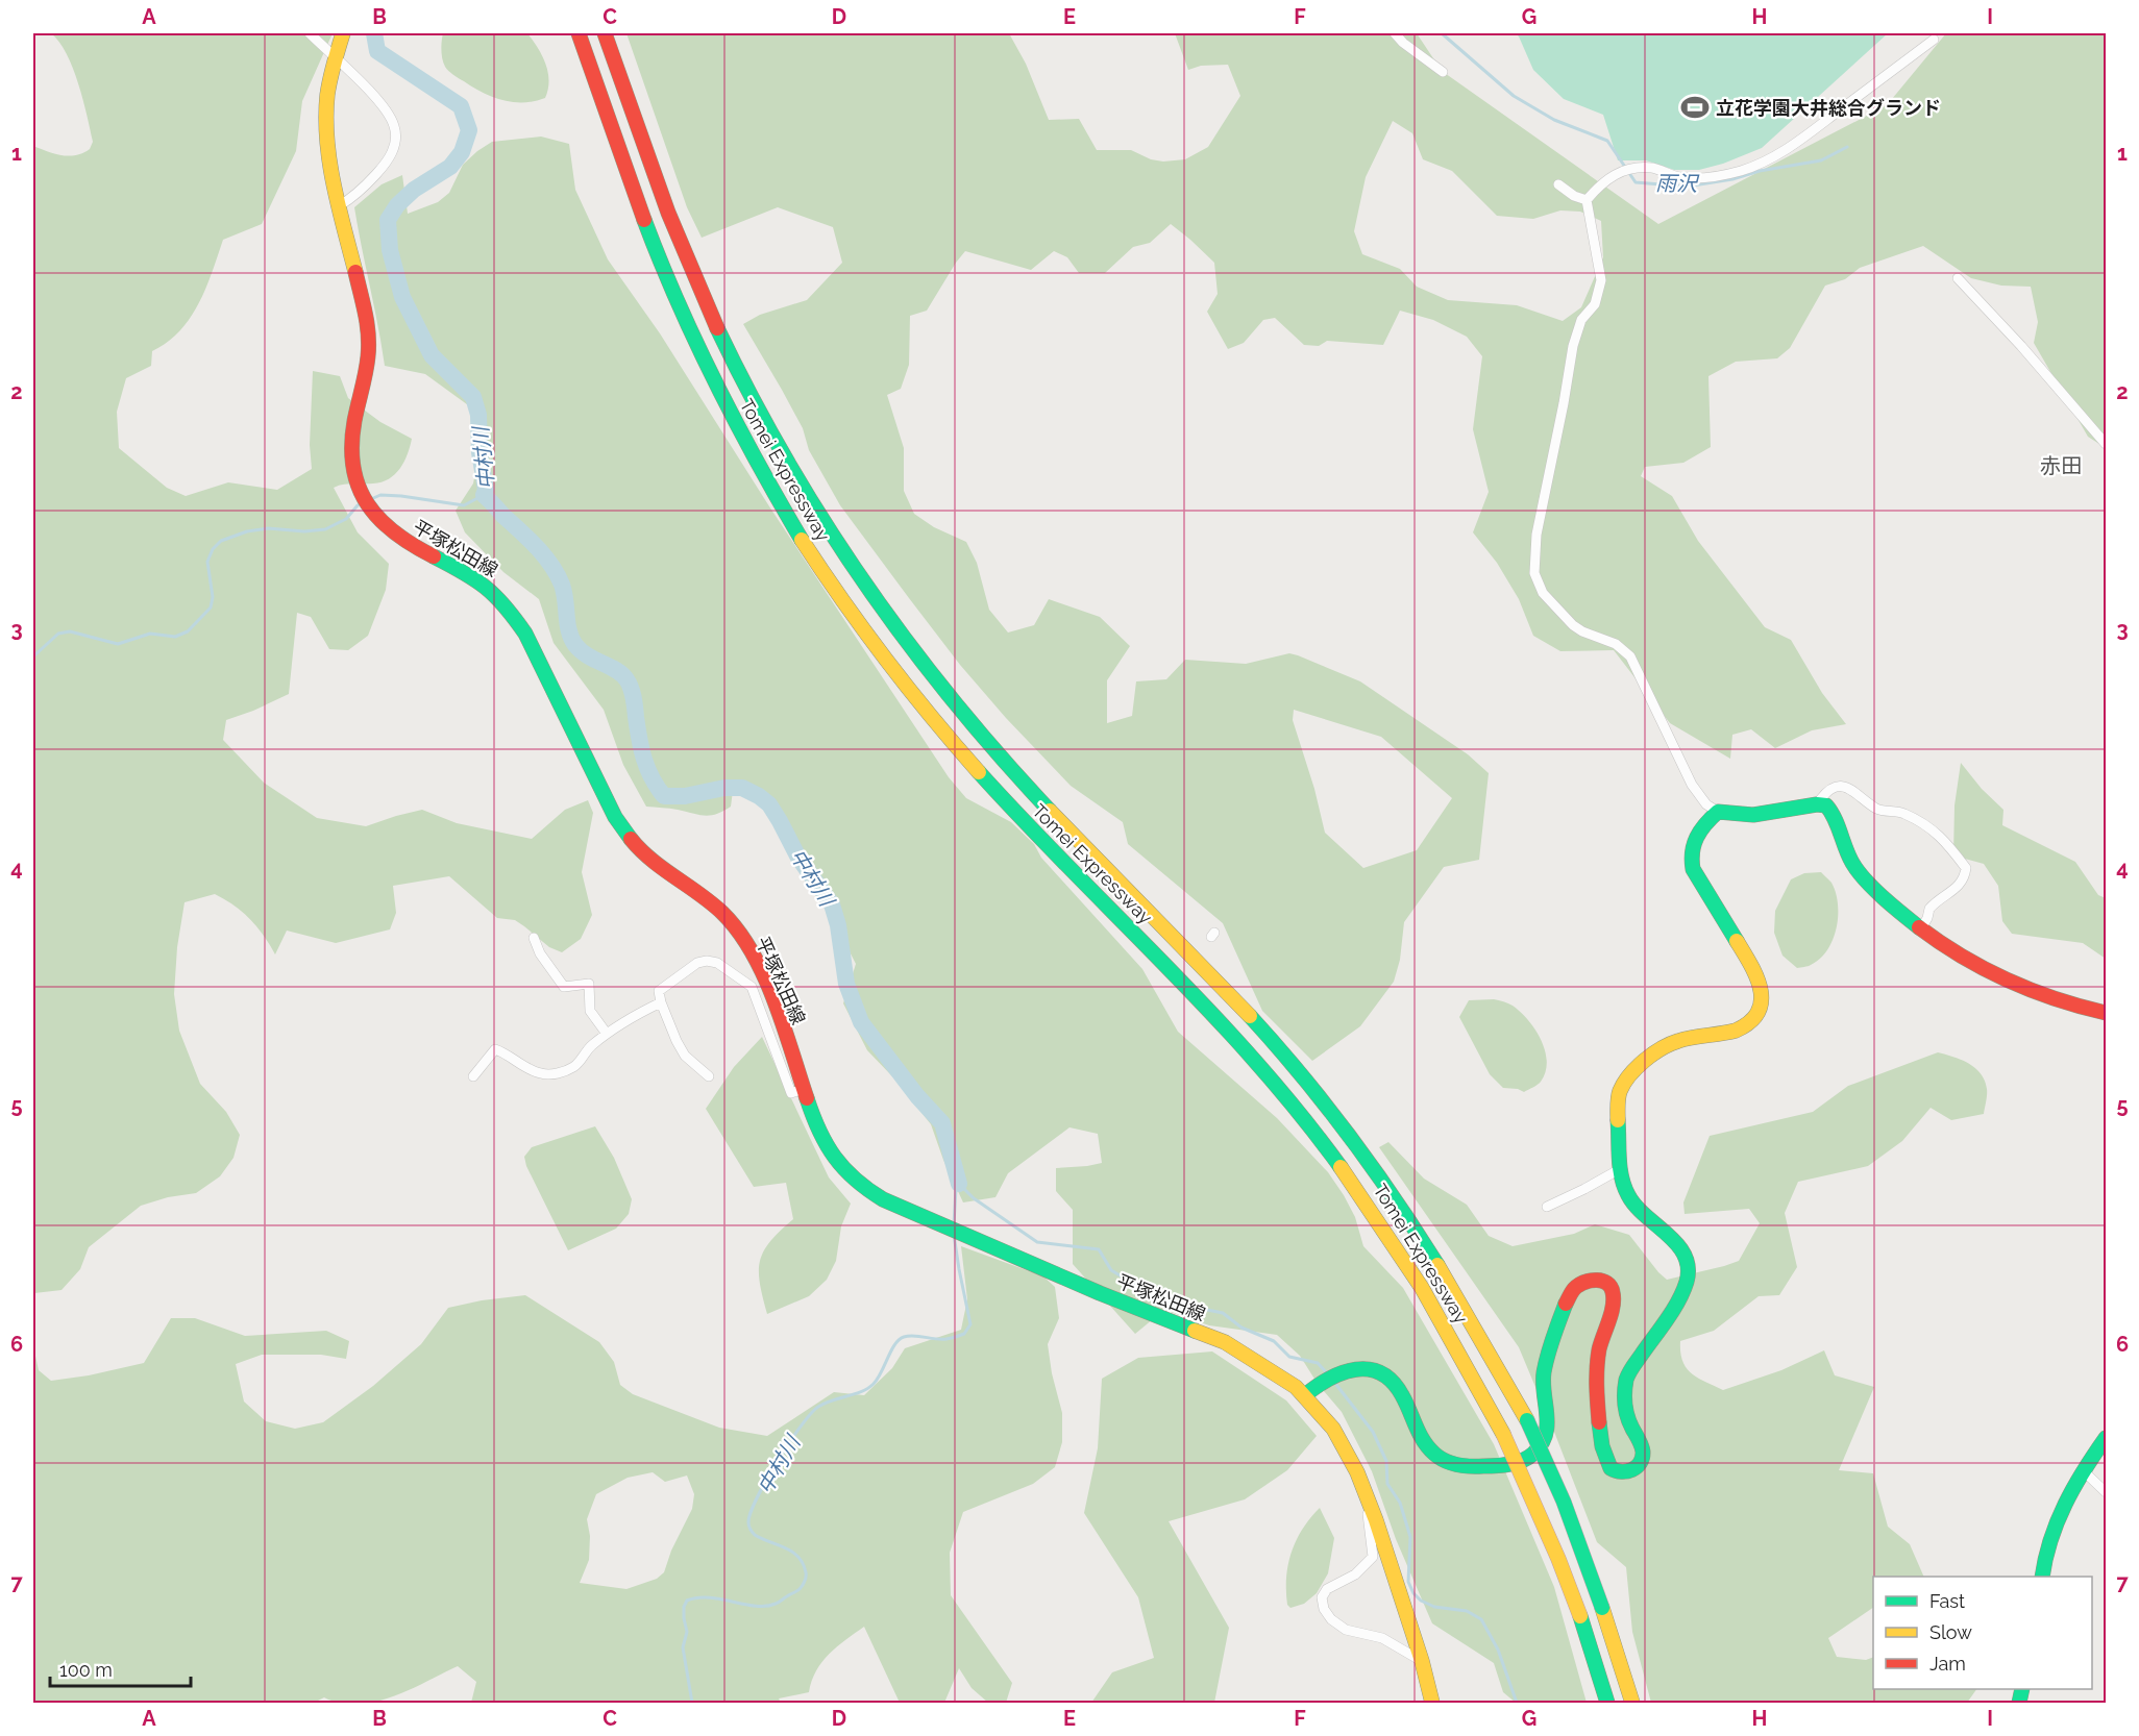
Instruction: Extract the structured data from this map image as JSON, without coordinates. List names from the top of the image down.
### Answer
{
  "streets": {
    "main road": ["Tomei Expressway", "平塚松田線"]
  },
  "districts": ["赤田"],
  "water": ["雨沢", "中村川"],
  "places": {
    "sports": ["立花学園大井総合グランド"]
  },
  "legend": ["Fast", "Slow", "Jam"],
  "scale_bar": "100 m",
  "grid": {
    "columns": [
      "A",
      "B",
      "C",
      "D",
      "E",
      "F",
      "G",
      "H",
      "I"
    ],
    "rows": [
      "1",
      "2",
      "3",
      "4",
      "5",
      "6",
      "7"
    ]
  }
}
